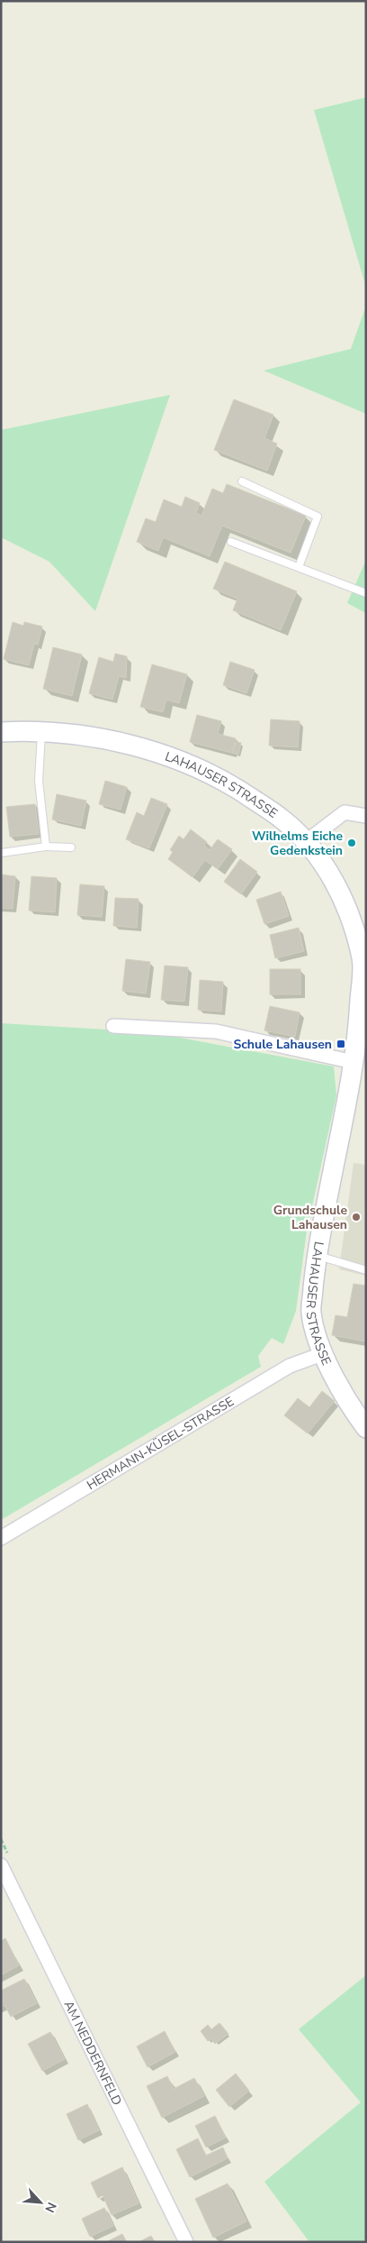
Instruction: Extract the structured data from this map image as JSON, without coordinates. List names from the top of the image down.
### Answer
{
  "streets": {
    "street": ["LAHAUSER STRASSE", "HERMANN-KÜSEL-STRASSE", "AM NEDDERNFELD"]
  },
  "crossings": [
    ["LAHAUSER STRASSE", "HERMANN-KÜSEL-STRASSE"]
  ],
  "places": {
    "other": ["Wilhelms Eiche Gedenkstein", "Grundschule Lahausen"],
    "transit": ["Schule Lahausen"]
  },
  "north": "bottom right"
}
